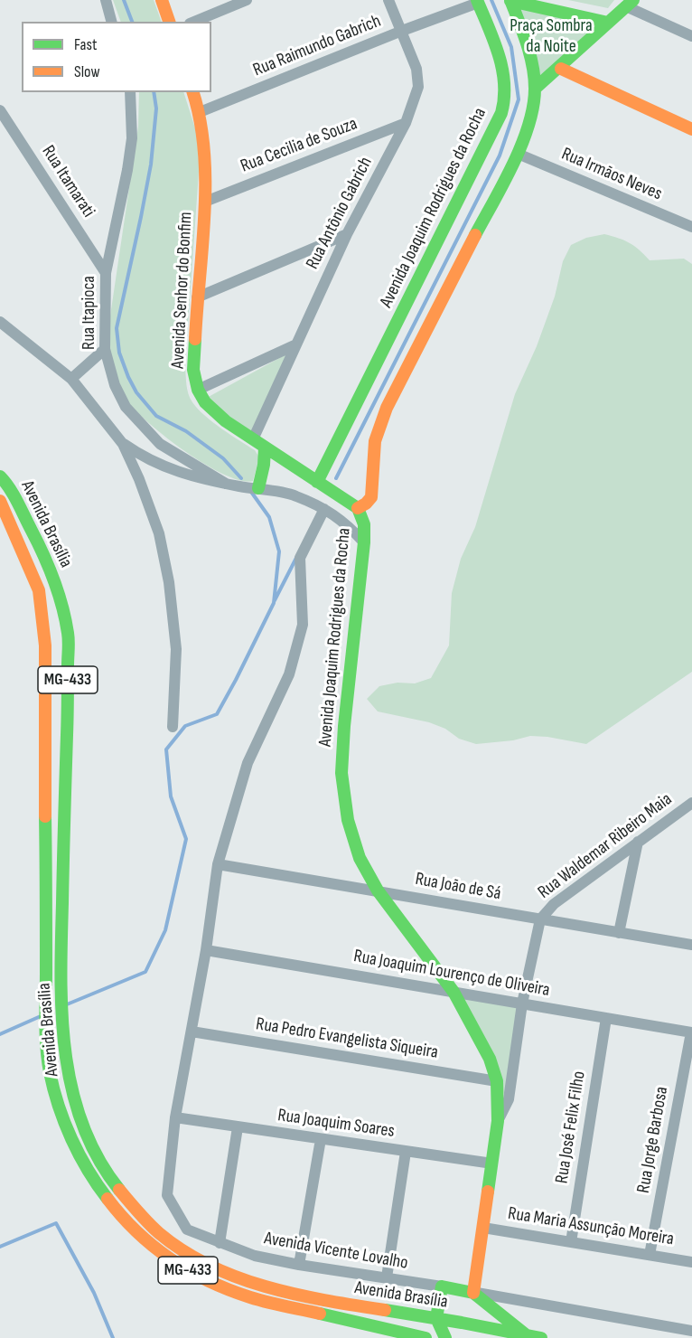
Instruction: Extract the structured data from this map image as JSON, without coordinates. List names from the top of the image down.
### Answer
{
  "streets": {
    "street": [
      "Rua Raimundo Gabrich",
      "Rua Cecilia de Souza",
      "Rua Irmãos Neves",
      "Rua Itamarati",
      "Avenida Joaquim Rodrigues da Rocha",
      "Rua Antônio Gabrich",
      "Avenida Senhor do Bonfim",
      "Rua Itapioca",
      "Avenida Brasília",
      "MG-433",
      "Rua Waldemar Ribeiro Maia",
      "Rua João de Sá",
      "Rua Joaquim Lourenço de Oliveira",
      "Rua Pedro Evangelista Siqueira",
      "Rua Joaquim Soares",
      "Rua José Felix Filho",
      "Rua Jorge Barbosa",
      "Rua Maria Assunção Moreira",
      "Avenida Vicente Lovalho"
    ]
  },
  "crossings": [
    ["Rua Raimundo Gabrich", "Avenida Joaquim Rodrigues da Rocha"],
    ["Rua Raimundo Gabrich", "Rua Antônio Gabrich"],
    ["Rua Raimundo Gabrich", "Avenida Senhor do Bonfim"],
    ["Rua Cecilia de Souza", "Rua Antônio Gabrich"],
    ["Rua Cecilia de Souza", "Avenida Senhor do Bonfim"],
    ["Rua Irmãos Neves", "Avenida Joaquim Rodrigues da Rocha"],
    ["Rua Itamarati", "Rua Itapioca"],
    ["Avenida Joaquim Rodrigues da Rocha", "Avenida Senhor do Bonfim"],
    ["Avenida Joaquim Rodrigues da Rocha", "Rua Waldemar Ribeiro Maia"],
    ["Avenida Joaquim Rodrigues da Rocha", "Rua João de Sá"],
    ["Avenida Joaquim Rodrigues da Rocha", "Rua Joaquim Lourenço de Oliveira"],
    ["Avenida Joaquim Rodrigues da Rocha", "Rua Pedro Evangelista Siqueira"],
    ["Avenida Joaquim Rodrigues da Rocha", "Rua Joaquim Soares"],
    ["Avenida Joaquim Rodrigues da Rocha", "Rua Maria Assunção Moreira"],
    ["Avenida Joaquim Rodrigues da Rocha", "Avenida Vicente Lovalho"],
    ["Rua Antônio Gabrich", "Avenida Senhor do Bonfim"],
    ["Rua Waldemar Ribeiro Maia", "Rua João de Sá"],
    ["Rua João de Sá", "Avenida Vicente Lovalho"],
    ["Rua Joaquim Lourenço de Oliveira", "Rua José Felix Filho"],
    ["Rua Joaquim Lourenço de Oliveira", "Rua Jorge Barbosa"],
    ["Rua Joaquim Lourenço de Oliveira", "Avenida Vicente Lovalho"],
    ["Rua Pedro Evangelista Siqueira", "Avenida Vicente Lovalho"],
    ["Rua Joaquim Soares", "Avenida Vicente Lovalho"],
    ["Rua José Felix Filho", "Rua Maria Assunção Moreira"],
    ["Rua Jorge Barbosa", "Rua Maria Assunção Moreira"]
  ],
  "parks": ["Praça Sombra da Noite"],
  "legend": ["Fast", "Slow"]
}
